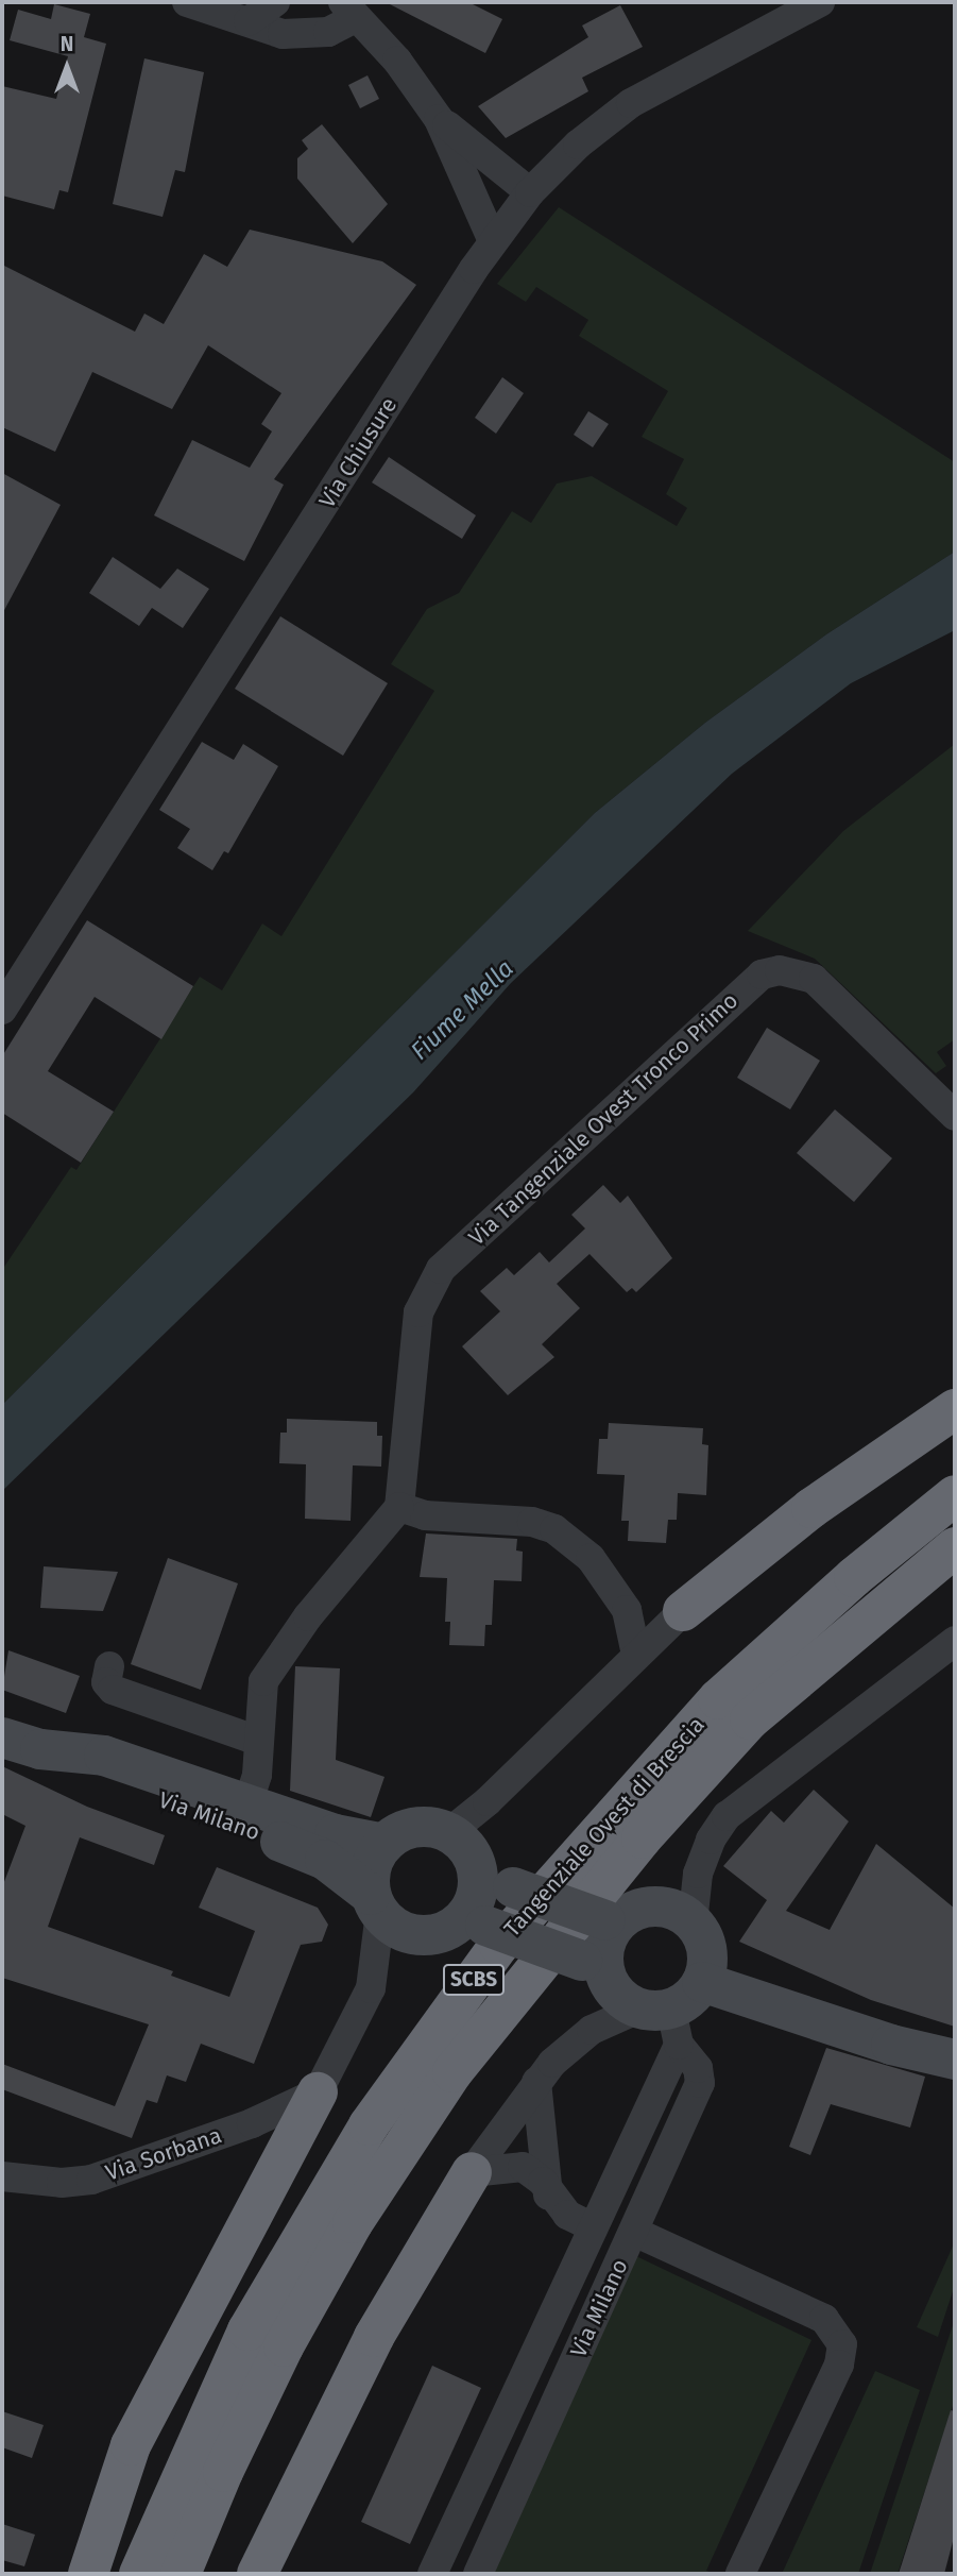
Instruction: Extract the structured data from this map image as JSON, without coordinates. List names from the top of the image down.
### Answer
{
  "streets": {
    "highway": ["Tangenziale Ovest di Brescia", "SCBS"],
    "main road": ["Via Milano"],
    "street": ["Via Chiusure", "Via Tangenziale Ovest Tronco Primo", "Via Sorbana"]
  },
  "crossings": [
    ["Via Tangenziale Ovest Tronco Primo", "Via Milano"]
  ],
  "water": ["Fiume Mella"],
  "north": "top"
}
